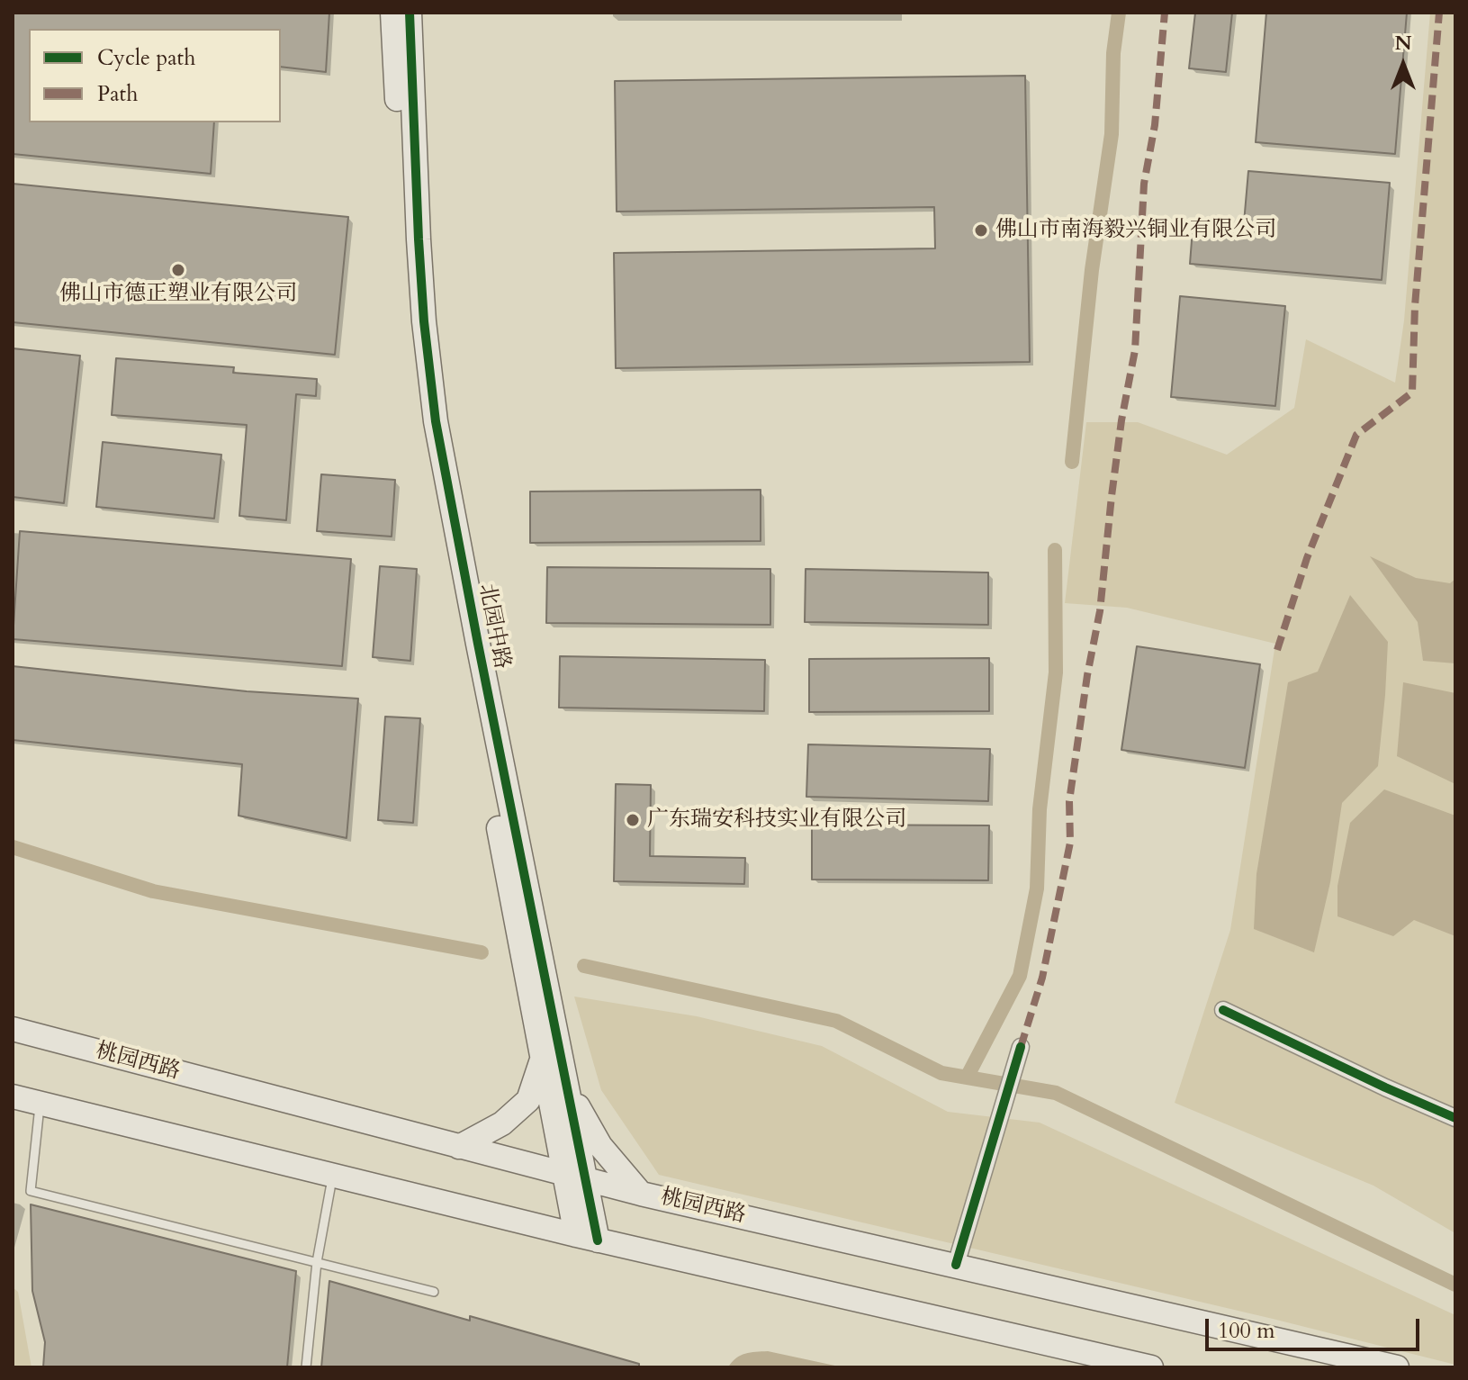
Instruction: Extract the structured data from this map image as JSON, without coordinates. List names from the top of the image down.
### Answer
{
  "streets": {
    "street": ["北园中路", "桃园西路"]
  },
  "crossings": [
    ["北园中路", "桃园西路"]
  ],
  "places": ["佛山市南海毅兴铜业有限公司", "佛山市德正塑业有限公司", "广东瑞安科技实业有限公司"],
  "legend": ["Cycle path", "Path"],
  "scale_bar": "100 m",
  "north": "top"
}
